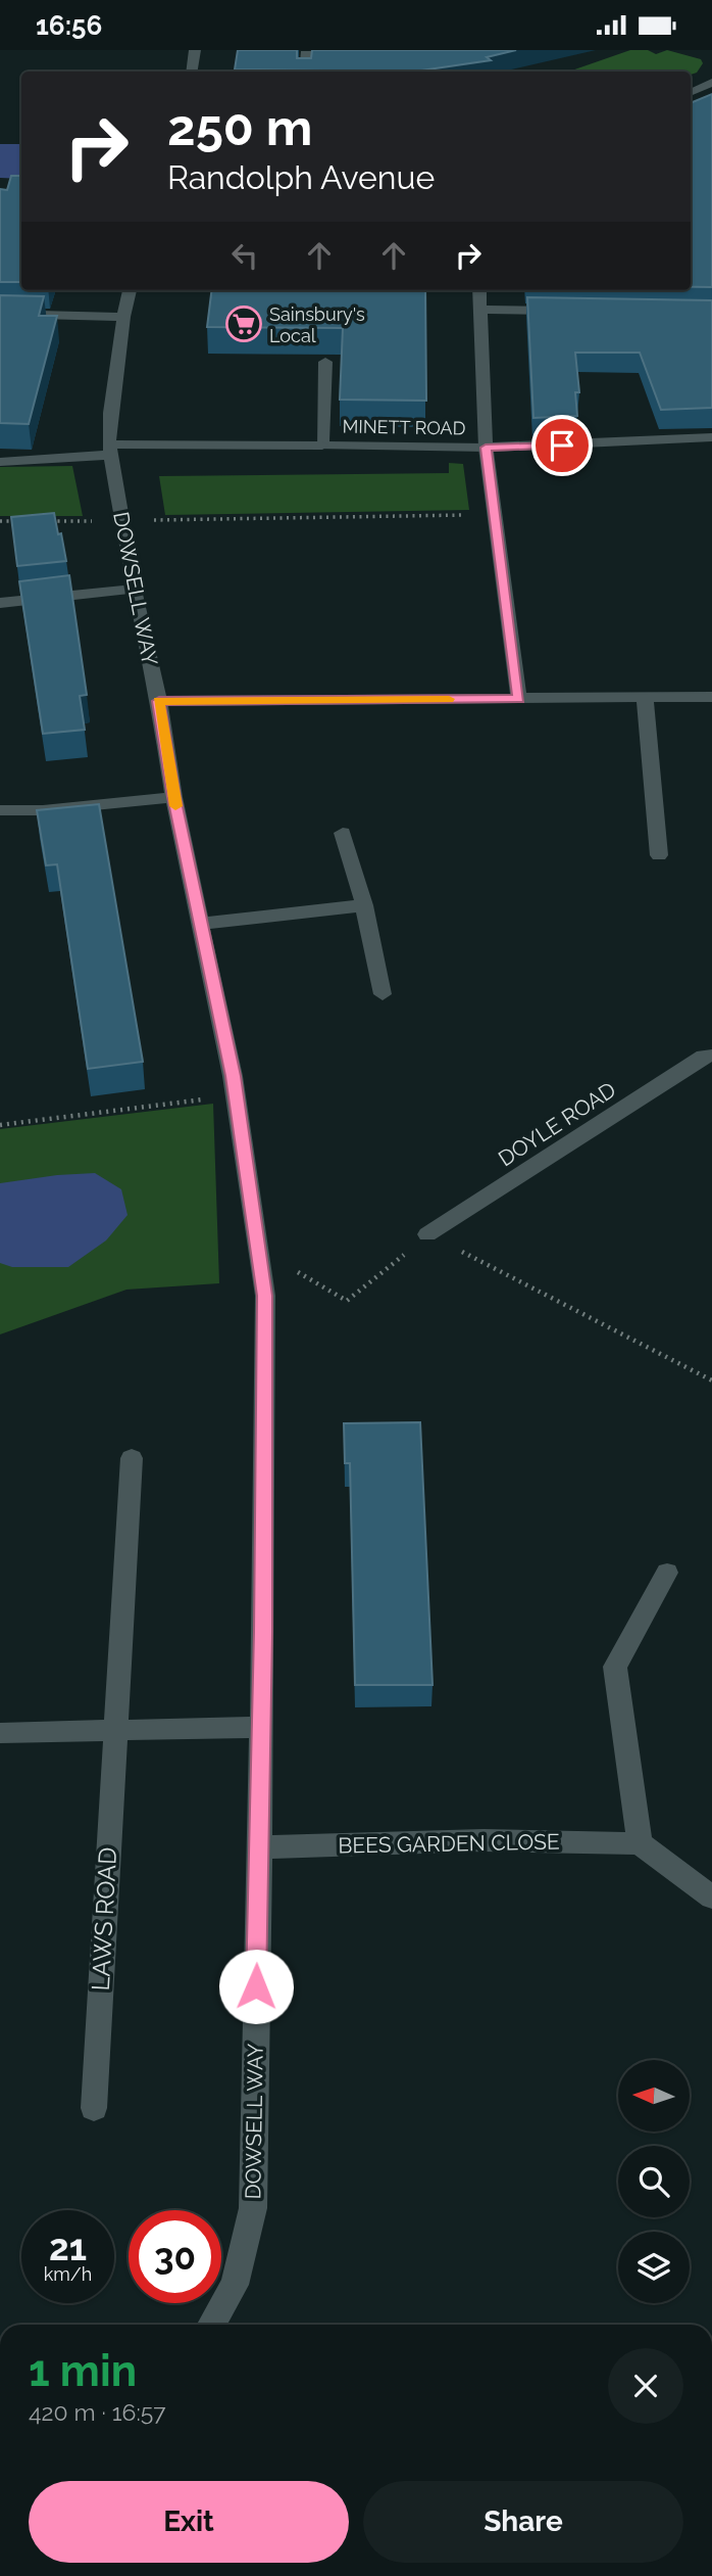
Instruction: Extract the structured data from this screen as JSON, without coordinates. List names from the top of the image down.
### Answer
{
  "streets": {
    "street": [
      "MINETT ROAD",
      "DOWSELL WAY",
      "DOYLE ROAD",
      "BEES GARDEN CLOSE",
      "LAWS ROAD"
    ]
  },
  "crossings": [
    ["MINETT ROAD", "DOWSELL WAY"],
    ["DOWSELL WAY", "BEES GARDEN CLOSE"]
  ],
  "places": {
    "supermarket": ["Sainsbury's Local"]
  },
  "north": "left",
  "page": {
    "status": "16:56",
    "turn": ["250 m", "Randolph Avenue"],
    "speed": "21 km/h",
    "limit": "30",
    "heading": ["1 min", "420 m · 16:57"],
    "buttons": ["Exit", "Share"]
  }
}
